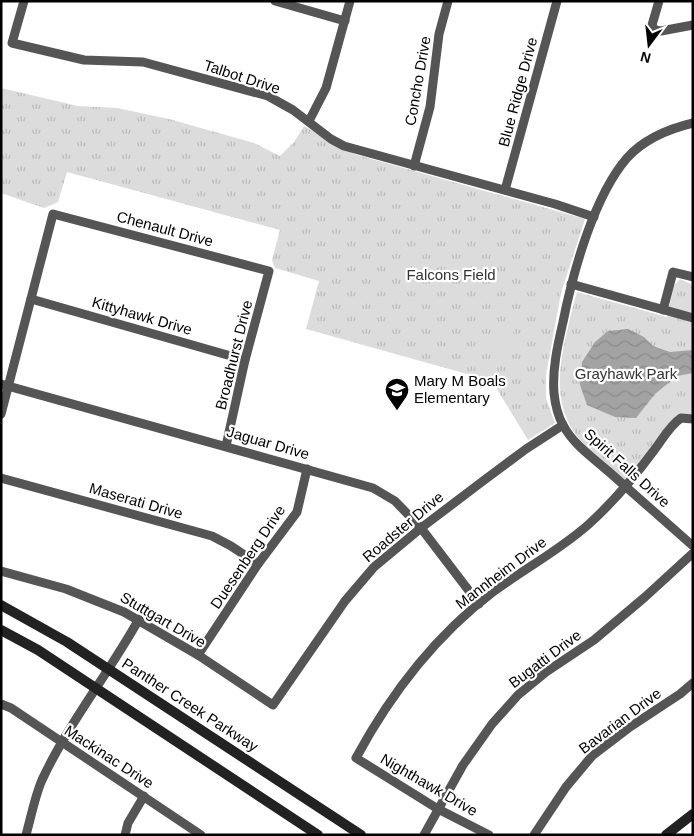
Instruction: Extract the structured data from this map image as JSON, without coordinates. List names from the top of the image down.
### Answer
{
  "streets": {
    "main road": ["Panther Creek Parkway"],
    "street": [
      "Talbot Drive",
      "Concho Drive",
      "Blue Ridge Drive",
      "Chenault Drive",
      "Kittyhawk Drive",
      "Broadhurst Drive",
      "Jaguar Drive",
      "Spirit Falls Drive",
      "Maserati Drive",
      "Roadster Drive",
      "Duesenberg Drive",
      "Mannheim Drive",
      "Stuttgart Drive",
      "Bugatti Drive",
      "Bavarian Drive",
      "Mackinac Drive",
      "Nighthawk Drive"
    ]
  },
  "crossings": [
    ["Talbot Drive", "Concho Drive"],
    ["Talbot Drive", "Blue Ridge Drive"],
    ["Talbot Drive", "Spirit Falls Drive"],
    ["Chenault Drive", "Kittyhawk Drive"],
    ["Chenault Drive", "Broadhurst Drive"],
    ["Kittyhawk Drive", "Broadhurst Drive"],
    ["Broadhurst Drive", "Jaguar Drive"],
    ["Jaguar Drive", "Roadster Drive"],
    ["Jaguar Drive", "Duesenberg Drive"],
    ["Jaguar Drive", "Mannheim Drive"],
    ["Spirit Falls Drive", "Roadster Drive"],
    ["Spirit Falls Drive", "Mannheim Drive"],
    ["Maserati Drive", "Duesenberg Drive"],
    ["Roadster Drive", "Stuttgart Drive"],
    ["Duesenberg Drive", "Stuttgart Drive"],
    ["Mannheim Drive", "Nighthawk Drive"],
    ["Bugatti Drive", "Nighthawk Drive"]
  ],
  "parks": ["Falcons Field", "Grayhawk Park"],
  "places": {
    "school or university": ["Mary M Boals Elementary"]
  },
  "north": "bottom"
}
